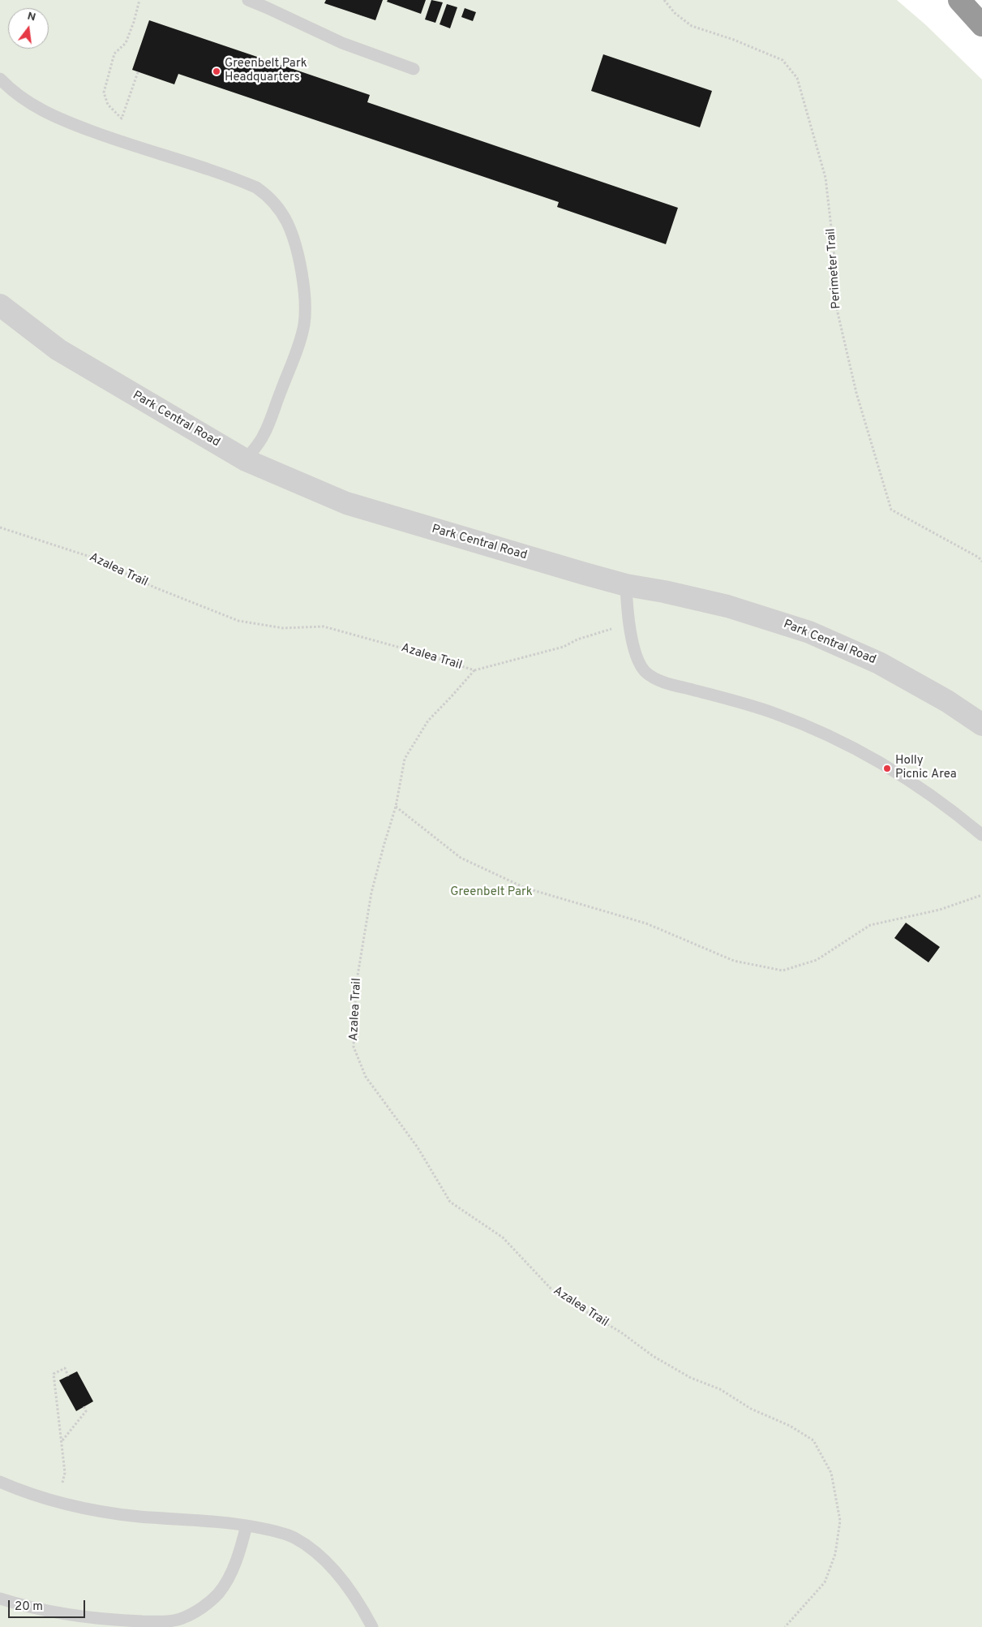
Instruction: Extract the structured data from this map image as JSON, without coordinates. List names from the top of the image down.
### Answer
{
  "streets": {
    "street": ["Park Central Road"],
    "path": ["Perimeter Trail", "Azalea Trail"]
  },
  "parks": ["Greenbelt Park"],
  "places": ["Greenbelt Park Headquarters", "Holly Picnic Area"],
  "scale_bar": "20 m",
  "north": "top"
}
